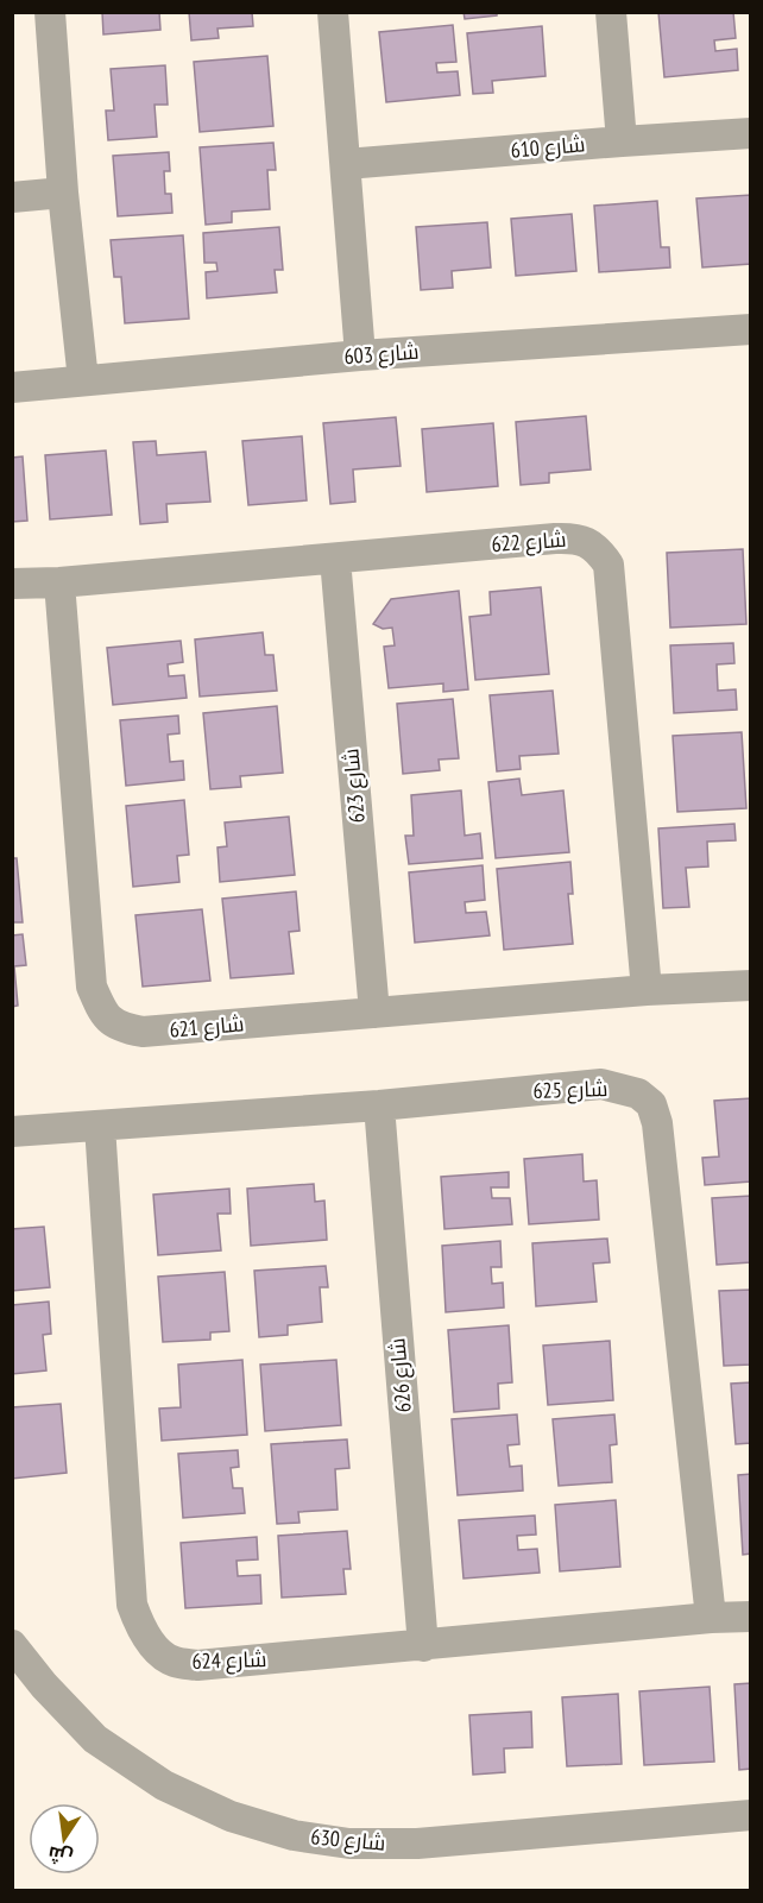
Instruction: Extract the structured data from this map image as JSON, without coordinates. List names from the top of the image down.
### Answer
{
  "streets": {
    "street": [
      "شارع 610",
      "شارع 603",
      "شارع 622",
      "شارع 623",
      "شارع 621",
      "شارع 625",
      "شارع 626",
      "شارع 624",
      "شارع 630"
    ]
  },
  "crossings": [
    ["شارع 622", "شارع 623"],
    ["شارع 622", "شارع 621"],
    ["شارع 623", "شارع 621"],
    ["شارع 625", "شارع 626"],
    ["شارع 625", "شارع 624"],
    ["شارع 626", "شارع 624"]
  ],
  "north": "bottom"
}
